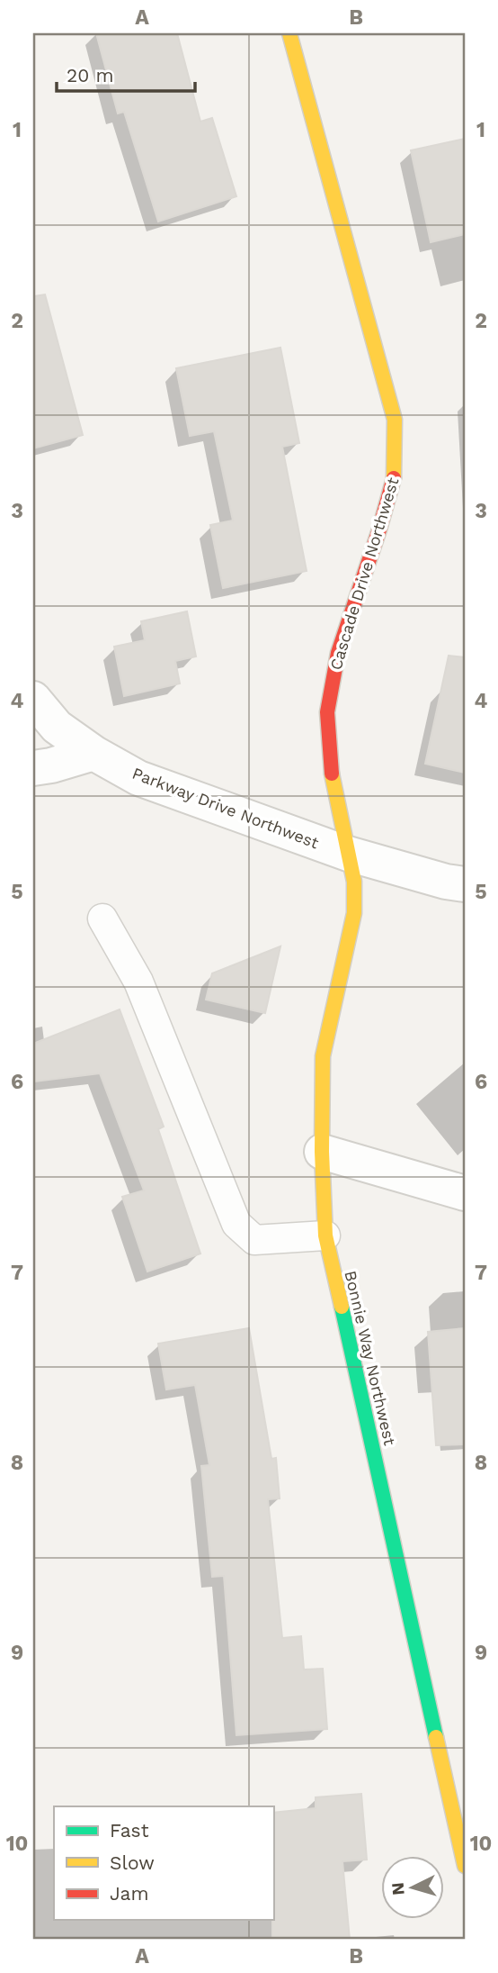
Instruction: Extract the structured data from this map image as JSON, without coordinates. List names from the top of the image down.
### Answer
{
  "streets": {
    "street": ["Cascade Drive Northwest", "Parkway Drive Northwest", "Bonnie Way Northwest"]
  },
  "crossings": [
    ["Cascade Drive Northwest", "Parkway Drive Northwest"],
    ["Cascade Drive Northwest", "Bonnie Way Northwest"],
    ["Parkway Drive Northwest", "Bonnie Way Northwest"]
  ],
  "legend": ["Fast", "Slow", "Jam"],
  "scale_bar": "20 m",
  "north": "left",
  "grid": {
    "columns": ["A", "B"],
    "rows": [
      "1",
      "2",
      "3",
      "4",
      "5",
      "6",
      "7",
      "8",
      "9",
      "10"
    ]
  }
}
